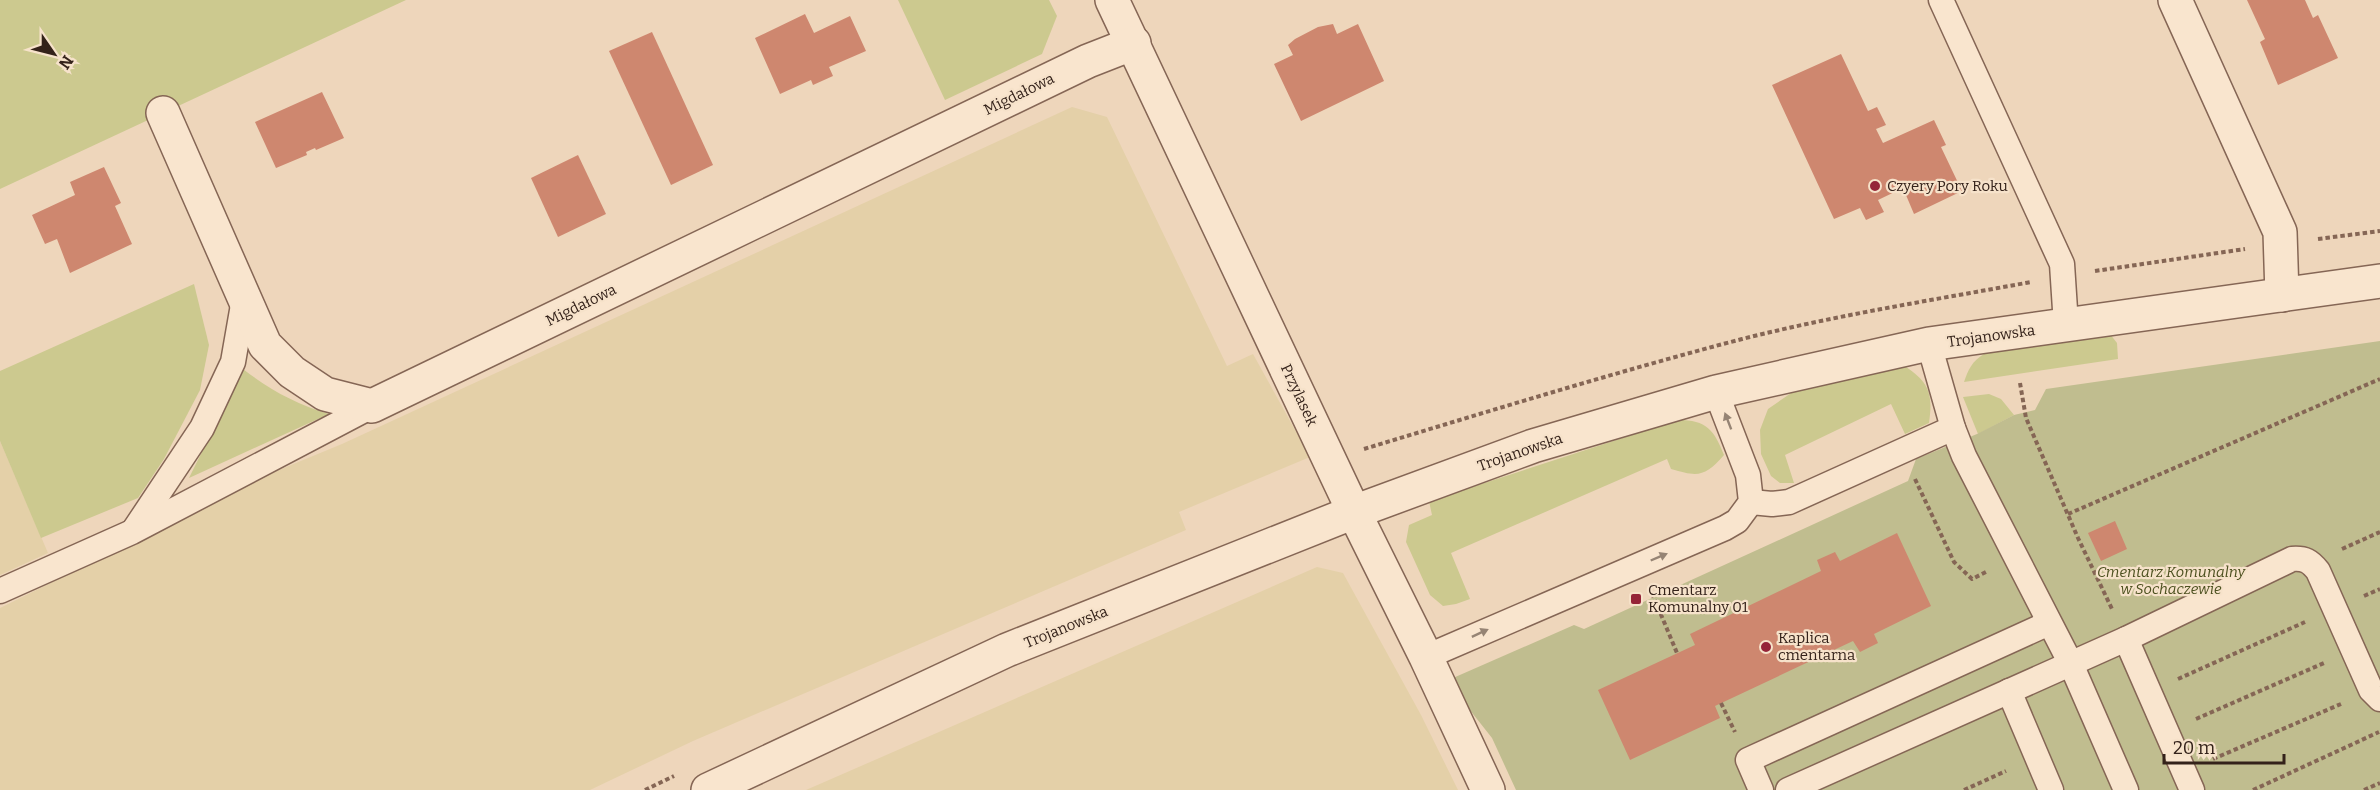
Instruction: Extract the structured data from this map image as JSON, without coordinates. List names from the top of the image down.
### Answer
{
  "streets": {
    "street": ["Migdałowa", "Trojanowska", "Przylasek"]
  },
  "crossings": [
    ["Migdałowa", "Przylasek"],
    ["Trojanowska", "Przylasek"]
  ],
  "parks": ["Cmentarz Komunalny w Sochaczewie"],
  "places": {
    "other": ["Czyery Pory Roku", "Kaplica cmentarna"],
    "transit": ["Cmentarz Komunalny 01"]
  },
  "scale_bar": "20 m",
  "north": "bottom right"
}
